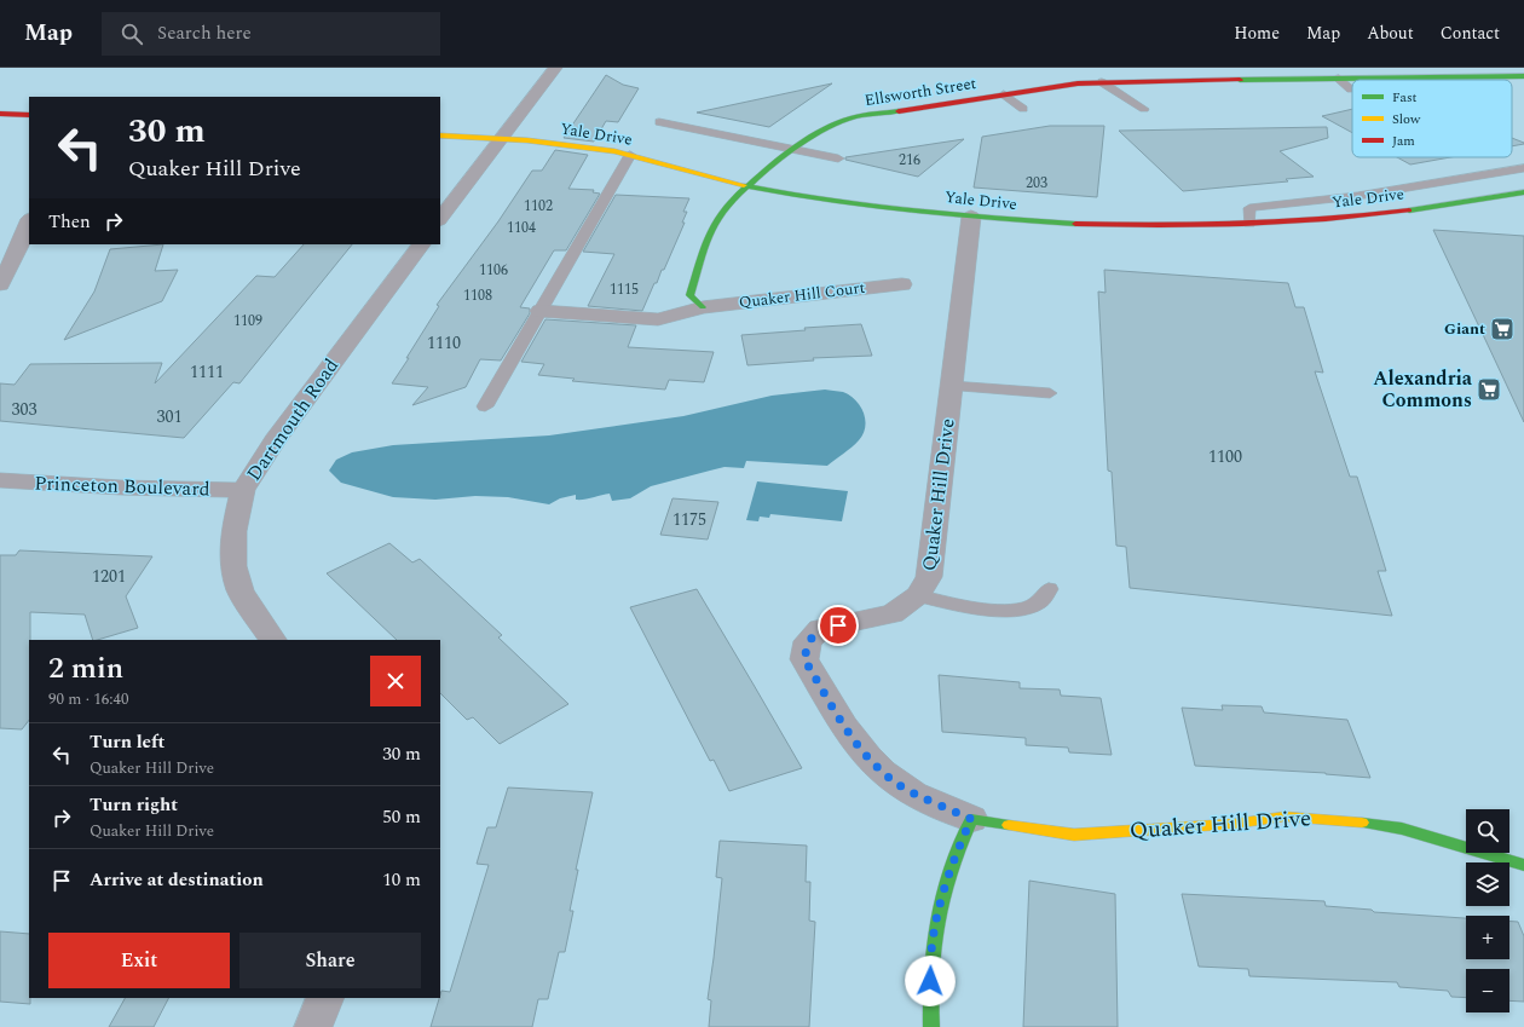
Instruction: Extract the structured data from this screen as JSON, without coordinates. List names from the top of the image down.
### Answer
{
  "streets": {
    "street": [
      "Ellsworth Street",
      "Yale Drive",
      "Quaker Hill Court",
      "Dartmouth Road",
      "Princeton Boulevard",
      "Quaker Hill Drive"
    ]
  },
  "crossings": [
    ["Ellsworth Street", "Yale Drive"],
    ["Yale Drive", "Quaker Hill Drive"],
    ["Dartmouth Road", "Princeton Boulevard"]
  ],
  "places": {
    "supermarket": ["Giant", "Alexandria Commons"]
  },
  "house_numbers": [
    "216",
    "203",
    "1102",
    "1104",
    "1106",
    "1115",
    "1108",
    "1109",
    "1110",
    "1111",
    "303",
    "301",
    "1100",
    "1175",
    "1201"
  ],
  "legend": ["Fast", "Slow", "Jam"],
  "page": {
    "header": "Map",
    "search": "Search here",
    "nav": [
      "Home",
      "Map",
      "About",
      "Contact"
    ],
    "turn": ["30 m", "Quaker Hill Drive"],
    "then": "Then",
    "heading": ["2 min", "90 m · 16:40"],
    "list": [
      {
        "name": "Turn left",
        "note": "Quaker Hill Drive",
        "value": "30 m"
      },
      {
        "name": "Turn right",
        "note": "Quaker Hill Drive",
        "value": "50 m"
      },
      {
        "name": "Arrive at destination",
        "value": "10 m"
      }
    ],
    "map_buttons": ["+", "−"],
    "buttons": ["Exit", "Share"]
  }
}
